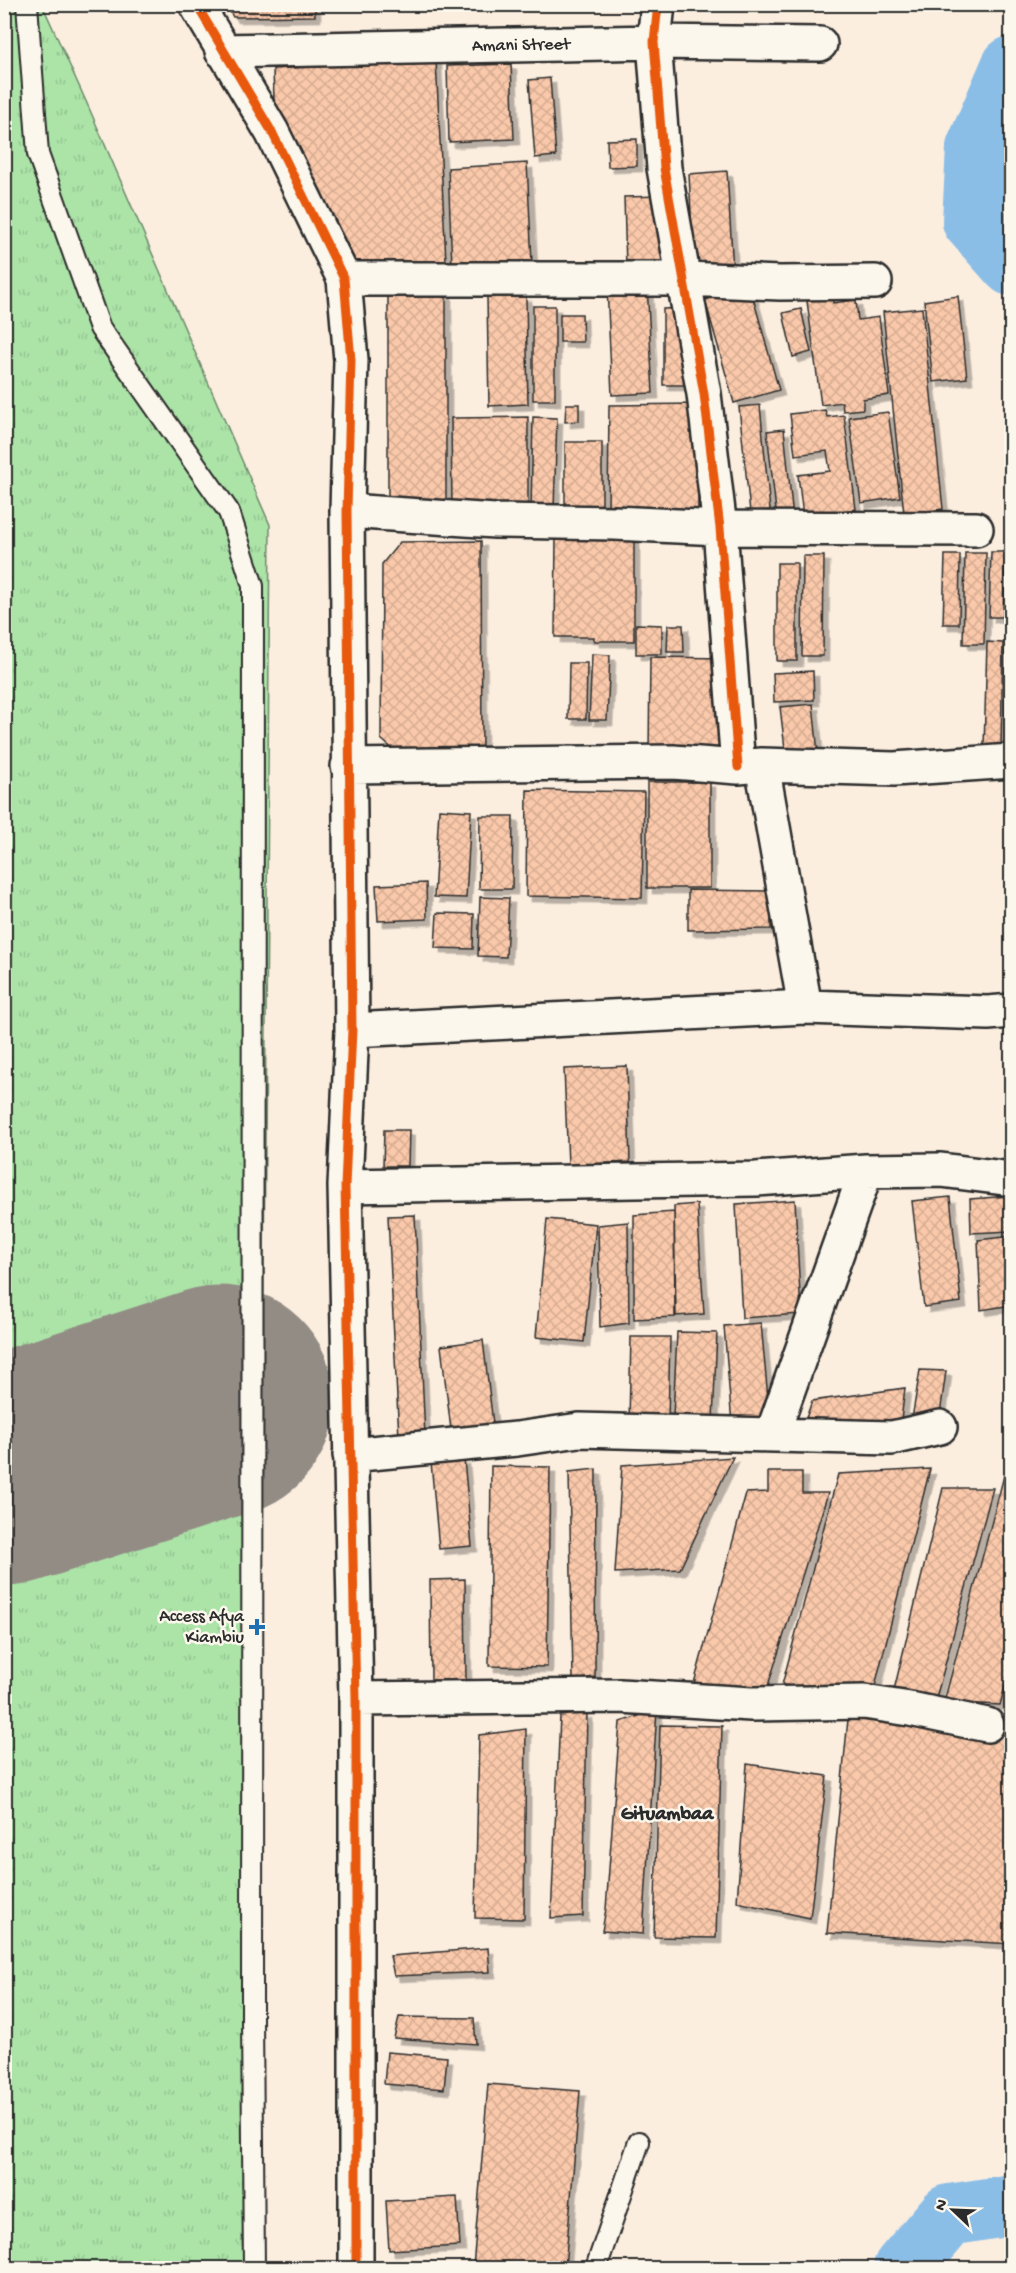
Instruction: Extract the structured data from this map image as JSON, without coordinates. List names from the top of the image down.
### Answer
{
  "streets": {
    "street": ["Amani Street"]
  },
  "districts": ["Gituambaa"],
  "places": {
    "health": ["Access Afya Kiambiu"]
  },
  "north": "top left"
}
